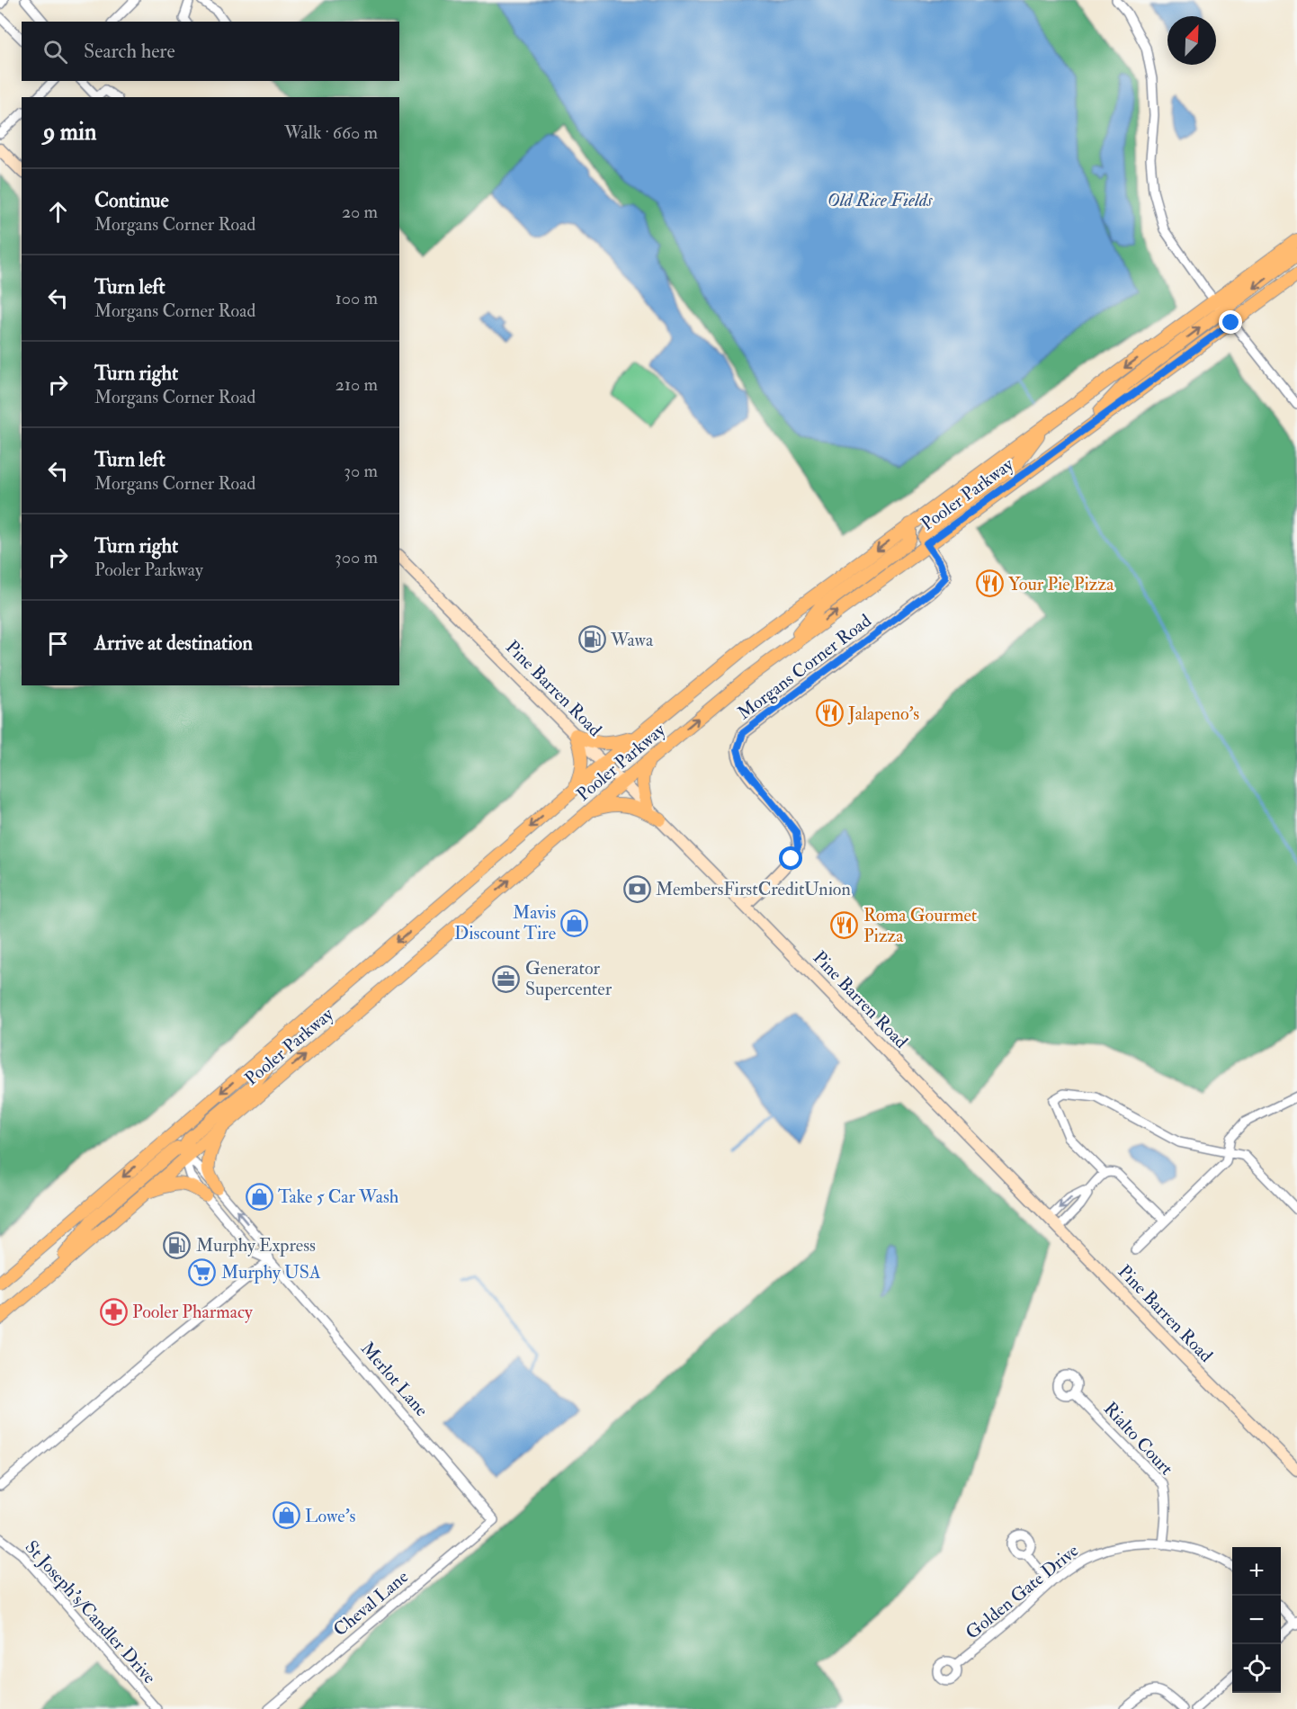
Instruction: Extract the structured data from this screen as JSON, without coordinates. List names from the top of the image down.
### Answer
{
  "streets": {
    "main road": ["Pooler Parkway", "Morgans Corner Road", "Pine Barren Road"],
    "street": [
      "Merlot Lane",
      "Rialto Court",
      "Golden Gate Drive",
      "Cheval Lane",
      "St Joseph's/Candler Drive"
    ]
  },
  "crossings": [
    ["Pooler Parkway", "Morgans Corner Road"],
    ["Pooler Parkway", "Pine Barren Road"],
    ["Pooler Parkway", "Merlot Lane"],
    ["Morgans Corner Road", "Pine Barren Road"],
    ["Merlot Lane", "Cheval Lane"],
    ["Rialto Court", "Golden Gate Drive"]
  ],
  "water": ["Old Rice Fields"],
  "places": {
    "restaurant": ["Your Pie Pizza", "Jalapeno's", "Roma Gourmet Pizza"],
    "fuel station": ["Wawa", "Murphy Express"],
    "bank": ["MembersFirstCreditUnion"],
    "shop": ["Mavis Discount Tire", "Take 5 Car Wash", "Lowe's"],
    "office": ["Generator Supercenter"],
    "supermarket": ["Murphy USA"],
    "pharmacy": ["Pooler Pharmacy"]
  },
  "north": "top right",
  "page": {
    "search": "Search here",
    "heading": ["9 min", "Walk · 660 m"],
    "list": [
      ["Continue", "Morgans Corner Road", "20 m"],
      ["Turn left", "Morgans Corner Road", "100 m"],
      ["Turn right", "Morgans Corner Road", "210 m"],
      ["Turn left", "Morgans Corner Road", "30 m"],
      ["Turn right", "Pooler Parkway", "300 m"],
      "Arrive at destination"
    ],
    "map_buttons": ["+", "−"]
  }
}
